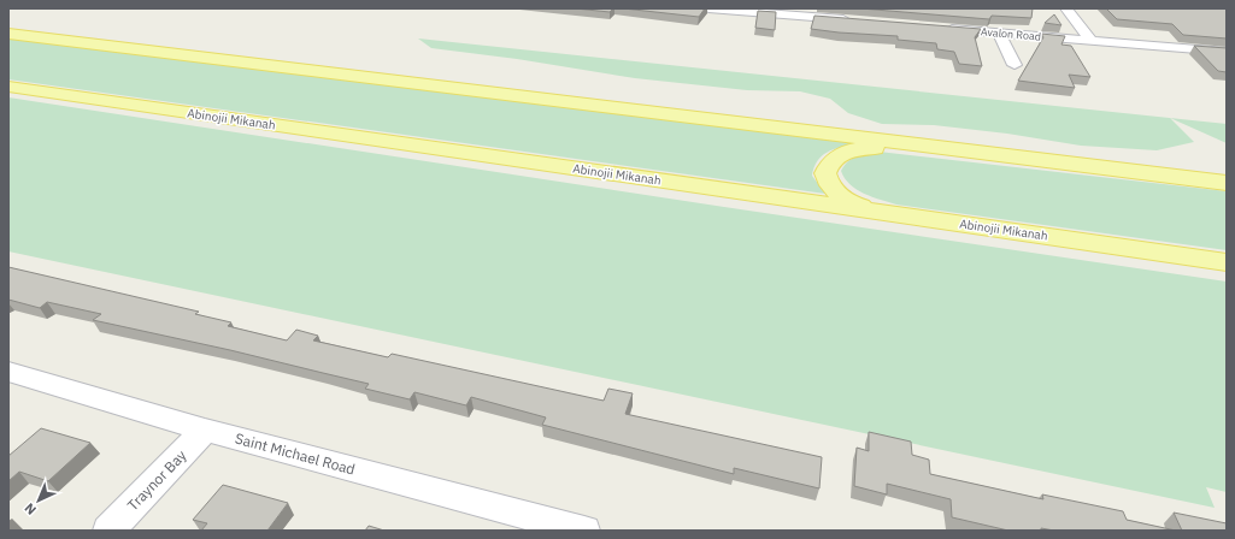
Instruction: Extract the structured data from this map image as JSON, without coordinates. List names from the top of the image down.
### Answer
{
  "streets": {
    "main road": ["Abinojii Mikanah"],
    "street": ["Avalon Road", "Saint Michael Road", "Traynor Bay"]
  },
  "crossings": [
    ["Saint Michael Road", "Traynor Bay"]
  ],
  "north": "bottom left"
}
